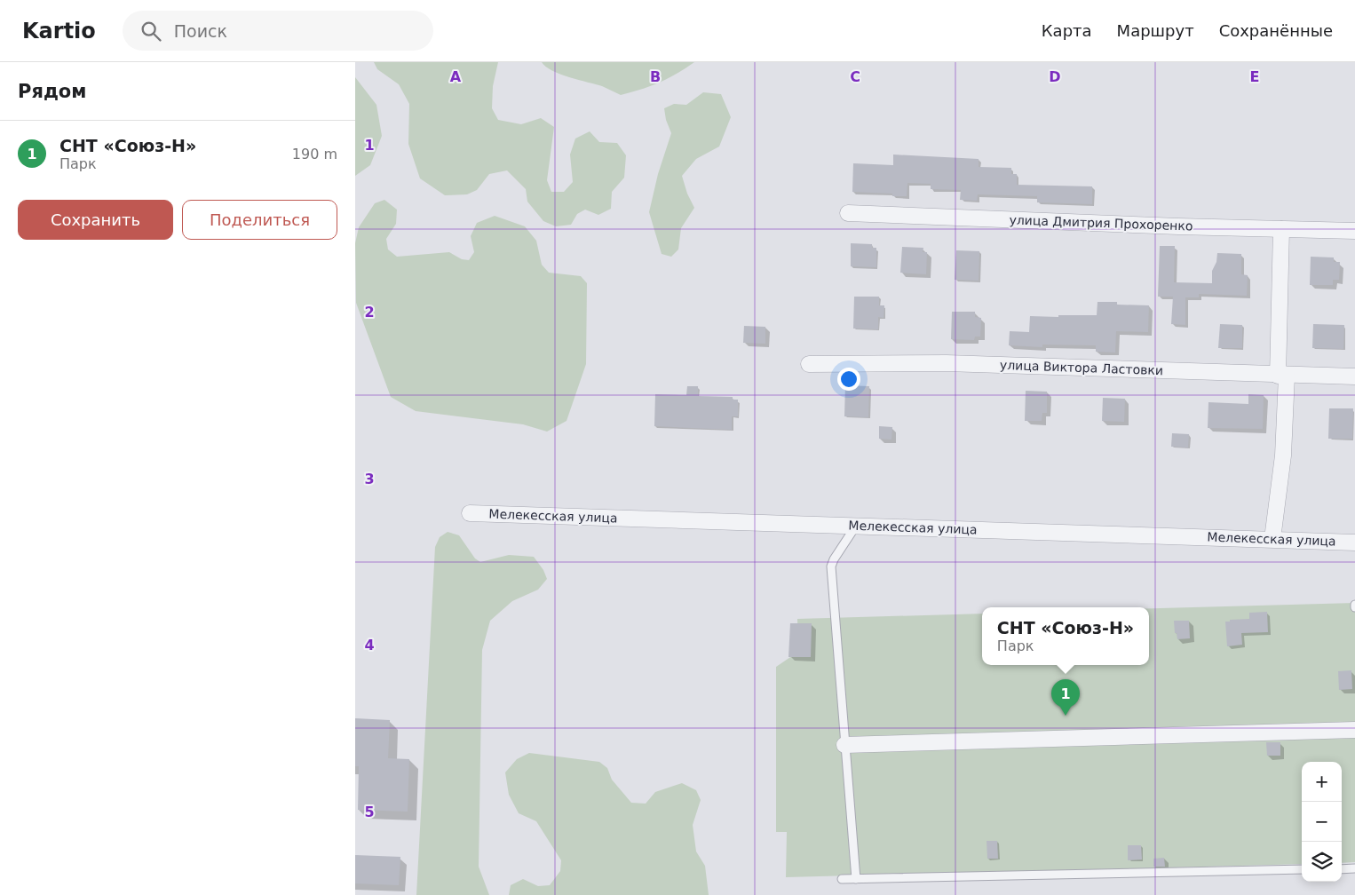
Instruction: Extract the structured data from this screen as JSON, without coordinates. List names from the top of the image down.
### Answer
{
  "streets": {
    "street": ["улица Дмитрия Прохоренко", "улица Виктора Ластовки", "Мелекесская улица"]
  },
  "page": {
    "header": "Kartio",
    "search": "Поиск",
    "nav": ["Карта", "Маршрут", "Сохранённые"],
    "heading": "Рядом",
    "list": [
      {
        "mark": "1",
        "name": "СНТ «Союз-Н»",
        "note": "Парк",
        "value": "190 m"
      }
    ],
    "buttons": ["Сохранить", "Поделиться"],
    "popup": ["СНТ «Союз-Н»", "Парк"],
    "pins": "1",
    "map_buttons": ["+", "−"]
  },
  "grid": {
    "columns": [
      "A",
      "B",
      "C",
      "D",
      "E"
    ],
    "rows": [
      "1",
      "2",
      "3",
      "4",
      "5"
    ]
  }
}
